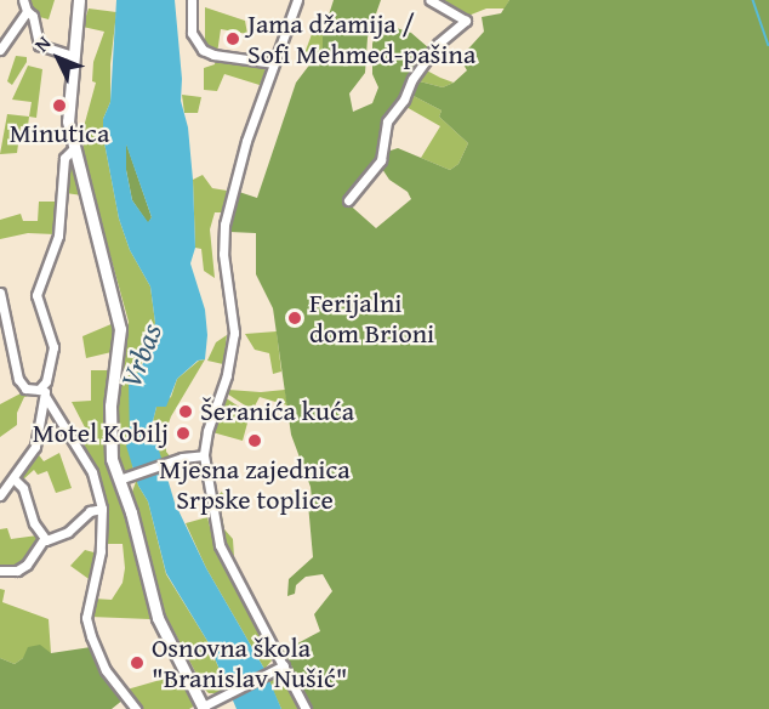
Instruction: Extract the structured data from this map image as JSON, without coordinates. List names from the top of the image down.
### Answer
{
  "water": ["Vrbas"],
  "places": [
    "Jama džamija / Sofi Mehmed-pašina",
    "Minutica",
    "Ferijalni dom Brioni",
    "Šeranića kuća",
    "Motel Kobilj",
    "Mjesna zajednica Srpske toplice",
    "Osnovna škola \"Branislav Nušić\""
  ],
  "north": "top left"
}
